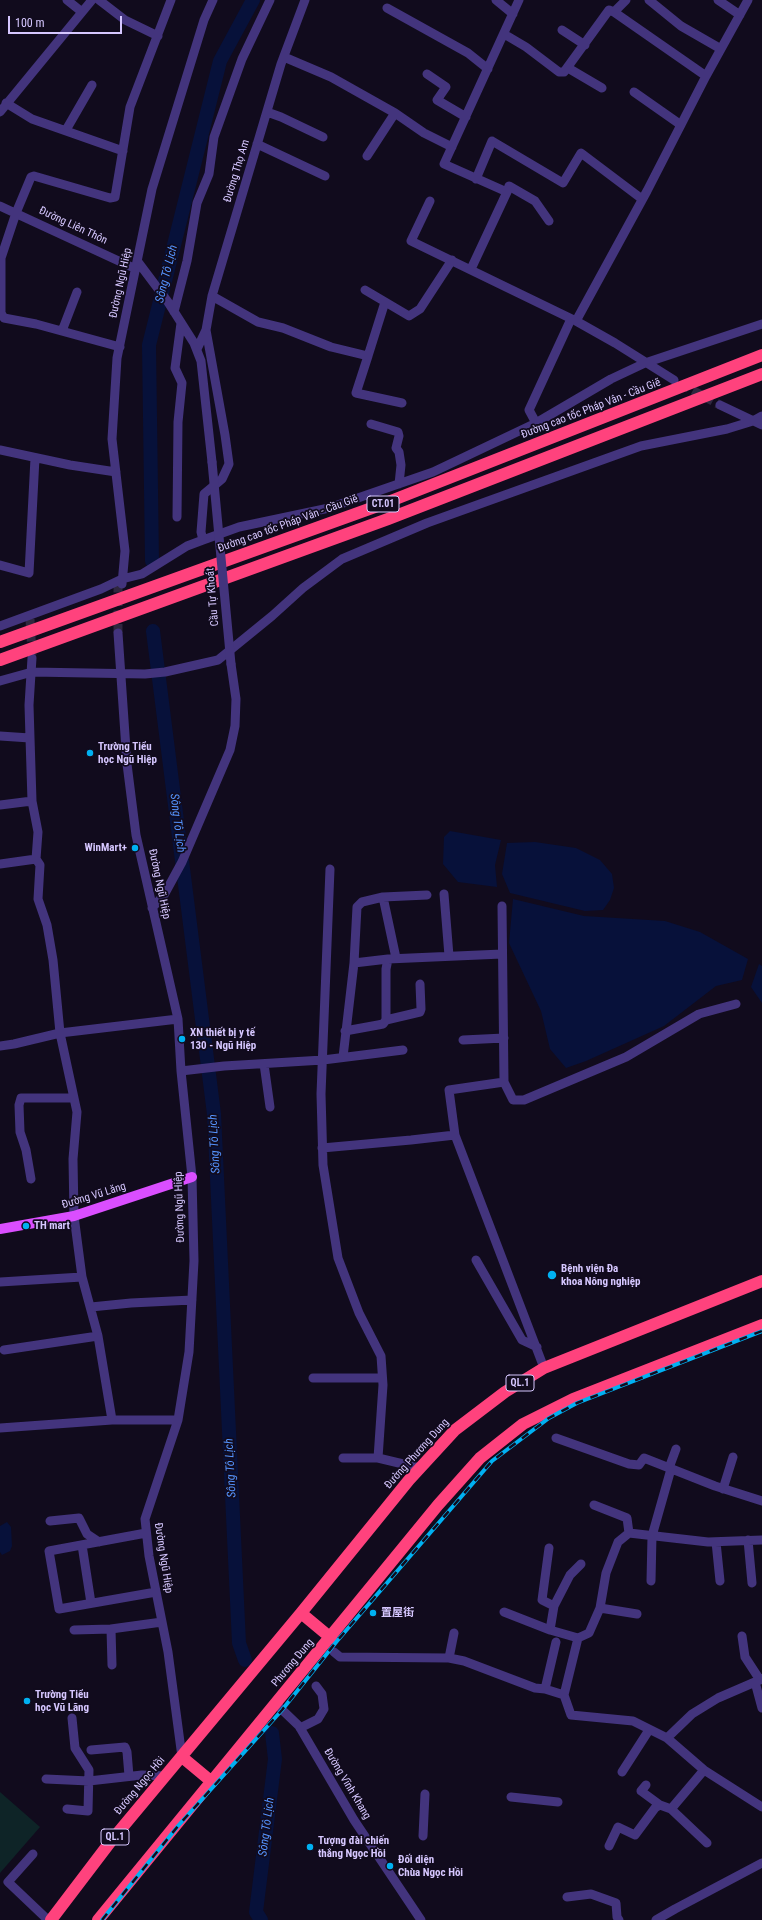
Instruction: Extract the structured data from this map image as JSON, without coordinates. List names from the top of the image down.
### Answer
{
  "streets": {
    "highway": [
      "Đường cao tốc Pháp Vân - Cầu Giẽ",
      "CT.01",
      "QL.1",
      "Đường Phương Dung",
      "Phương Dung",
      "Đường Ngọc Hồi"
    ],
    "main road": ["Đường Vũ Lăng"],
    "street": [
      "Đường Thọ Am",
      "Đường Liên Thôn",
      "Đường Ngũ Hiệp",
      "Cầu Tự Khoát",
      "Đường Vĩnh Khang"
    ]
  },
  "crossings": [
    ["Đường Thọ Am", "Cầu Tự Khoát"],
    ["Đường Liên Thôn", "Đường Ngũ Hiệp"],
    ["Đường Liên Thôn", "Cầu Tự Khoát"],
    ["Đường Ngũ Hiệp", "Cầu Tự Khoát"],
    ["Đường Ngũ Hiệp", "Đường Vũ Lăng"],
    ["Đường Ngũ Hiệp", "Đường Ngọc Hồi"],
    ["Đường Phương Dung", "Đường Ngọc Hồi"],
    ["Phương Dung", "Đường Vĩnh Khang"]
  ],
  "water": ["Sông Tô Lịch"],
  "places": [
    "Trường Tiểu học Ngũ Hiệp",
    "WinMart+",
    "XN thiết bị y tế 130 - Ngũ Hiệp",
    "TH mart",
    "Bệnh viện Đa khoa Nông nghiệp",
    "置屋街",
    "Trường Tiểu học Vũ Lăng",
    "Tượng đài chiến thắng Ngọc Hồi",
    "Đối diện Chùa Ngọc Hồi"
  ],
  "scale_bar": "100 m"
}
